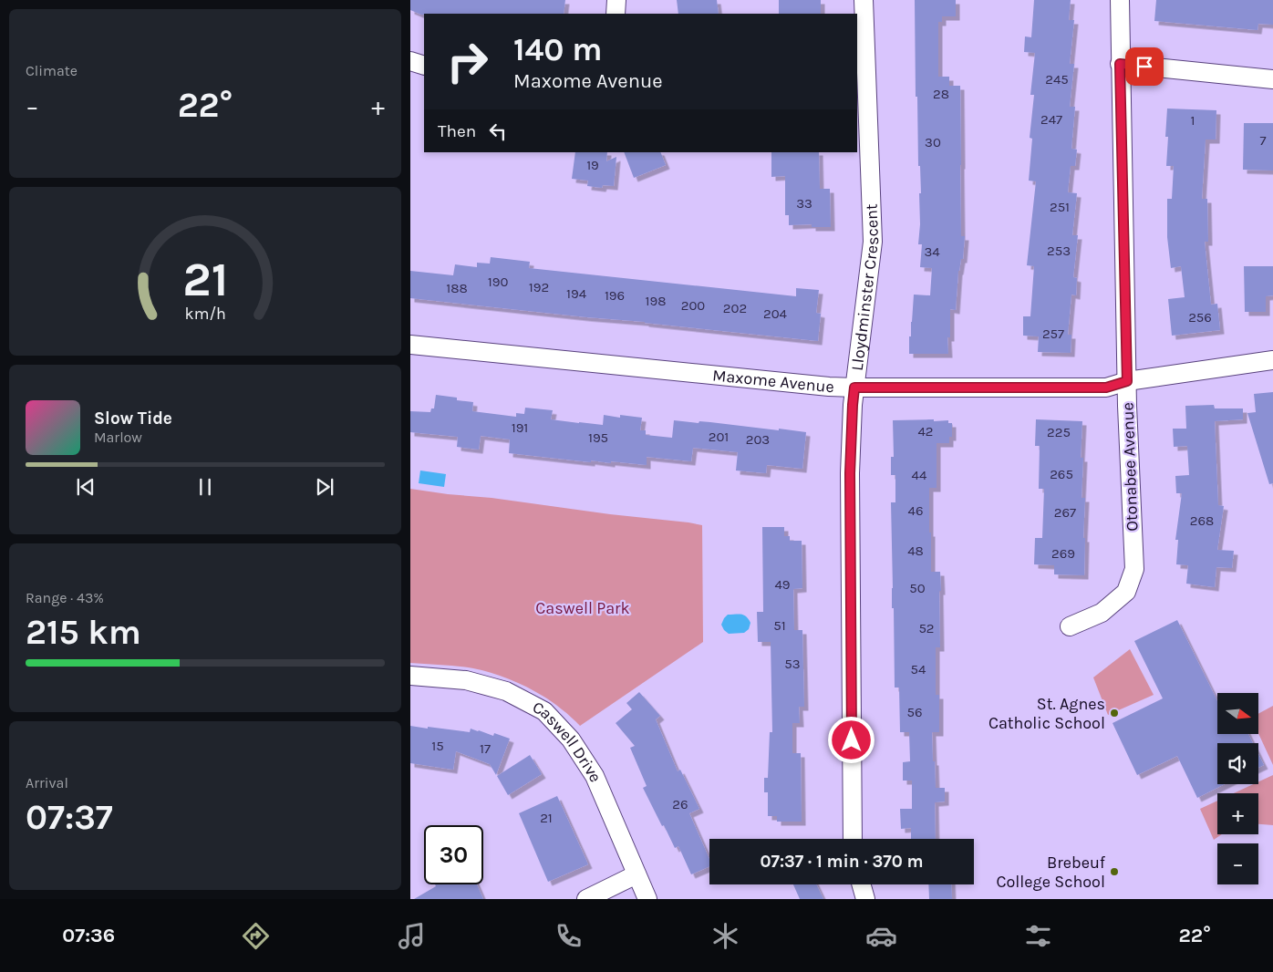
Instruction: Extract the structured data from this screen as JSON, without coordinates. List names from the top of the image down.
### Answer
{
  "streets": {
    "street": [
      "Lloydminster Crescent",
      "Maxome Avenue",
      "Otonabee Avenue",
      "Caswell Drive"
    ]
  },
  "crossings": [
    ["Lloydminster Crescent", "Maxome Avenue"],
    ["Maxome Avenue", "Otonabee Avenue"]
  ],
  "parks": ["Caswell Park"],
  "places": ["St. Agnes Catholic School", "Brebeuf College School"],
  "house_numbers": [
    "245",
    "28",
    "247",
    "1",
    "7",
    "30",
    "19",
    "33",
    "251",
    "253",
    "34",
    "190",
    "192",
    "188",
    "194",
    "196",
    "198",
    "200",
    "202",
    "204",
    "256",
    "257",
    "191",
    "42",
    "225",
    "201",
    "195",
    "203",
    "265",
    "44",
    "46",
    "267",
    "268",
    "48",
    "269",
    "49",
    "50",
    "51",
    "52",
    "53",
    "54",
    "56",
    "15",
    "17",
    "26",
    "21"
  ],
  "north": "right",
  "page": {
    "tile": [
      "Climate",
      ["Range · 43%", "215 km"],
      ["Arrival", "07:37"]
    ],
    "turn": ["140 m", "Maxome Avenue"],
    "heat": ["−", "22°", "+"],
    "then": "Then",
    "song": ["Slow Tide", "Marlow"],
    "map_buttons": ["+", "−"],
    "limit": "30",
    "trip": "07:37 · 1 min · 370 m",
    "tabs": ["07:36", "22°"],
    "gauge": ["21", "km/h"]
  }
}
